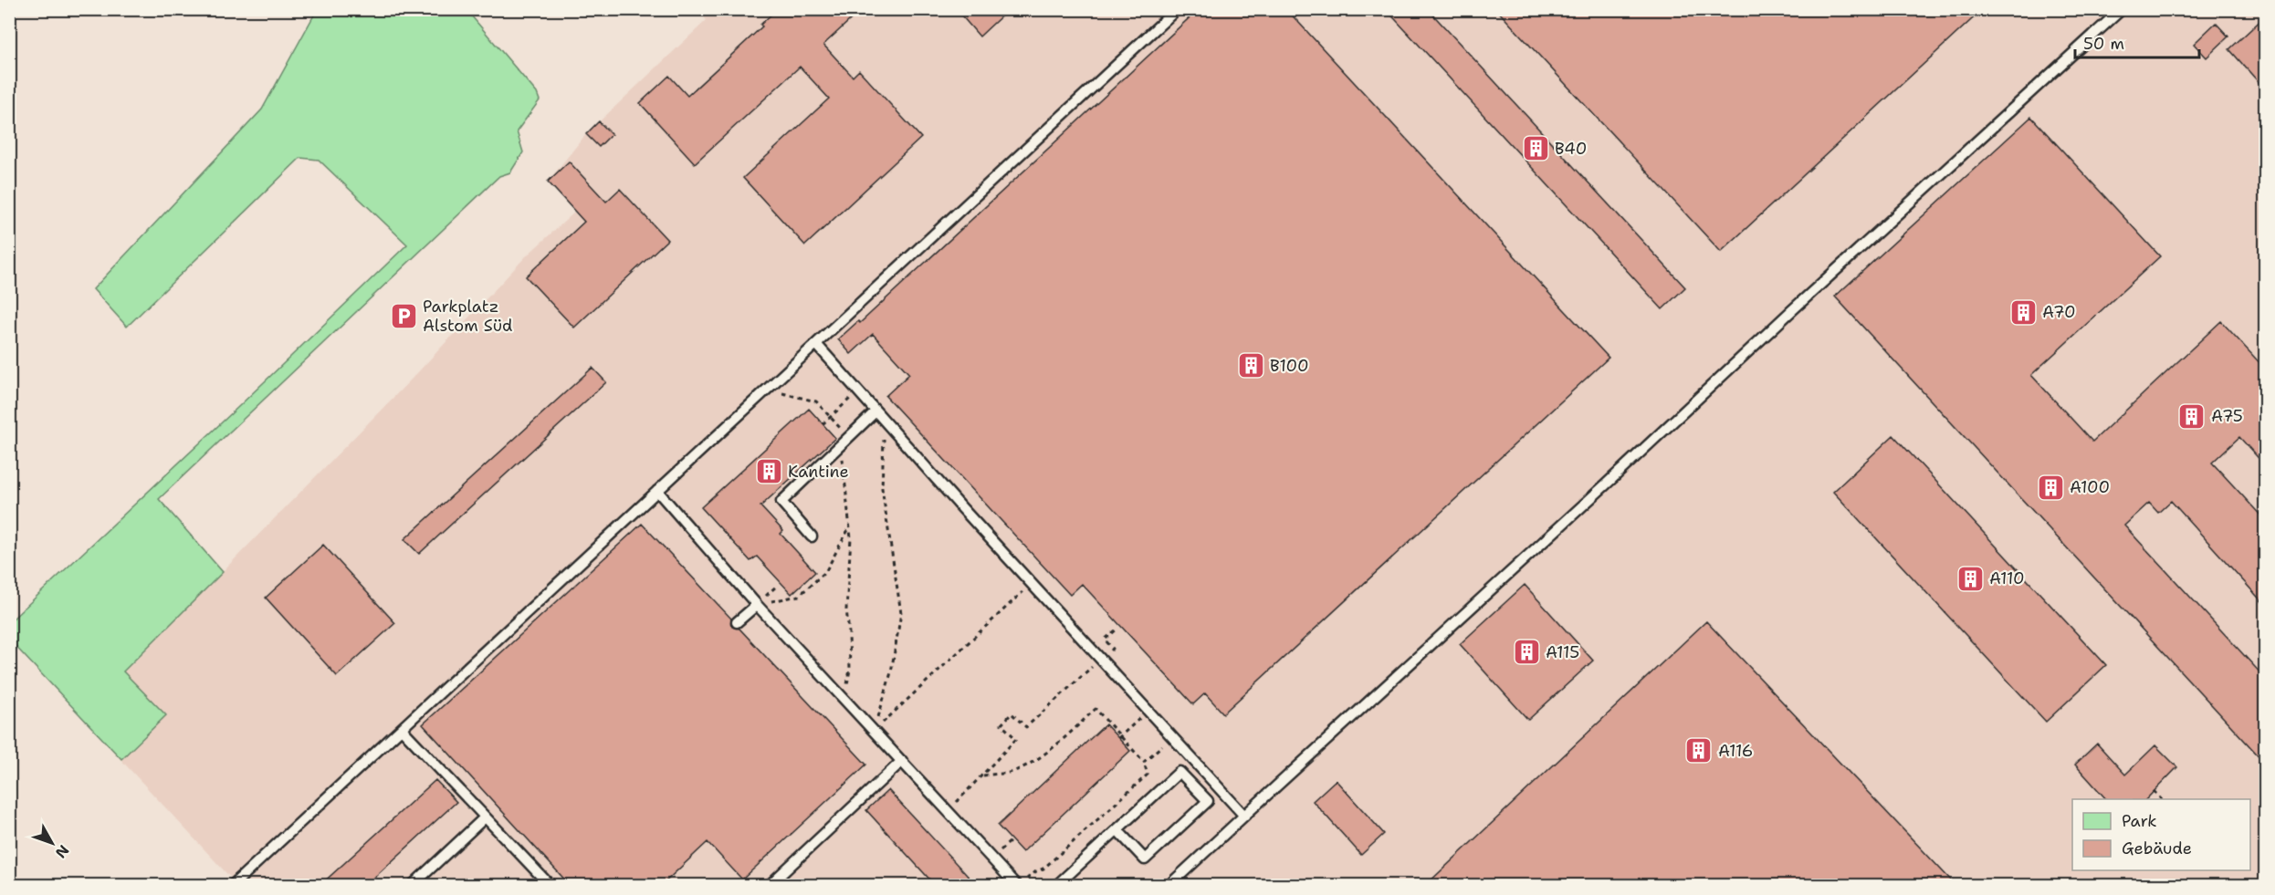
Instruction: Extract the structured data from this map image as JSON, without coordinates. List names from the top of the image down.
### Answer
{
  "places": {
    "building": [
      "B40",
      "A70",
      "B100",
      "A75",
      "Kantine",
      "A100",
      "A110",
      "A115",
      "A116"
    ],
    "parking": ["Parkplatz Alstom Süd"]
  },
  "legend": ["Park", "Gebäude"],
  "scale_bar": "50 m",
  "north": "bottom right"
}
